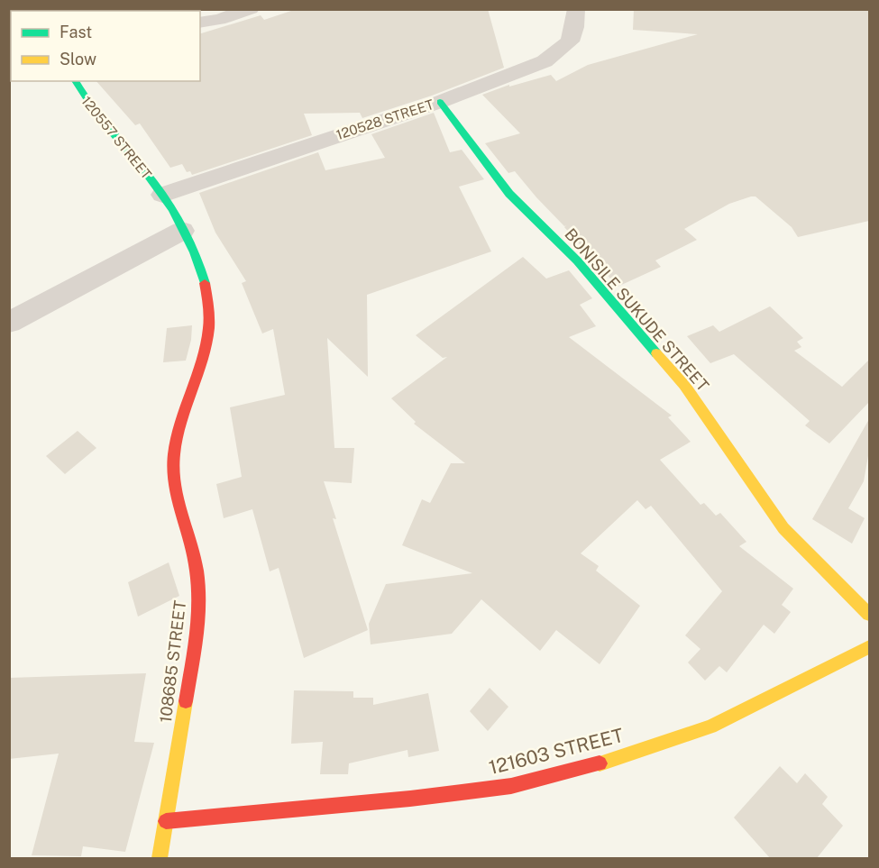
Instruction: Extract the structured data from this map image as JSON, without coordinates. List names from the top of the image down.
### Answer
{
  "streets": {
    "street": [
      "120528 STREET",
      "120557 STREET",
      "BONISILE SUKUDE STREET",
      "108685 STREET",
      "121603 STREET"
    ]
  },
  "crossings": [
    ["120528 STREET", "120557 STREET"],
    ["120528 STREET", "BONISILE SUKUDE STREET"],
    ["120528 STREET", "108685 STREET"],
    ["120557 STREET", "108685 STREET"],
    ["108685 STREET", "121603 STREET"]
  ],
  "legend": ["Fast", "Slow"]
}
